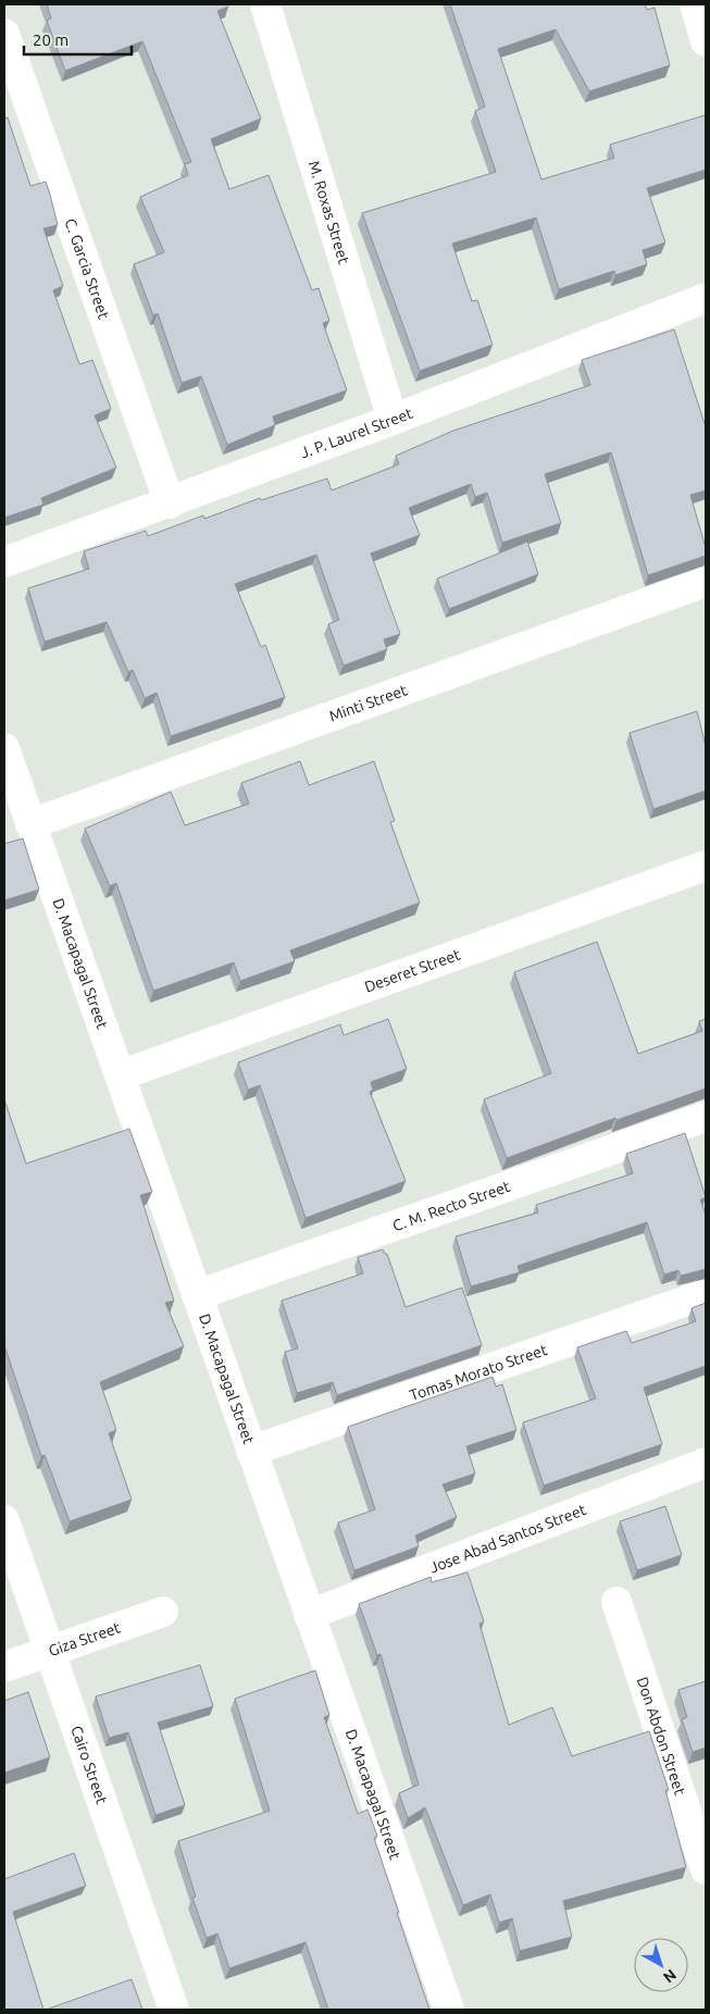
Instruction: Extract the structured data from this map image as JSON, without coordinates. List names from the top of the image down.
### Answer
{
  "streets": {
    "street": [
      "M. Roxas Street",
      "C. Garcia Street",
      "J. P. Laurel Street",
      "Minti Street",
      "D. Macapagal Street",
      "Deseret Street",
      "C. M. Recto Street",
      "Tomas Morato Street",
      "Jose Abad Santos Street",
      "Giza Street",
      "Don Abdon Street",
      "Cairo Street"
    ]
  },
  "crossings": [
    ["M. Roxas Street", "J. P. Laurel Street"],
    ["C. Garcia Street", "J. P. Laurel Street"],
    ["Minti Street", "D. Macapagal Street"],
    ["D. Macapagal Street", "Deseret Street"],
    ["D. Macapagal Street", "C. M. Recto Street"],
    ["D. Macapagal Street", "Tomas Morato Street"],
    ["D. Macapagal Street", "Jose Abad Santos Street"],
    ["Giza Street", "Cairo Street"]
  ],
  "scale_bar": "20 m",
  "north": "bottom right"
}
